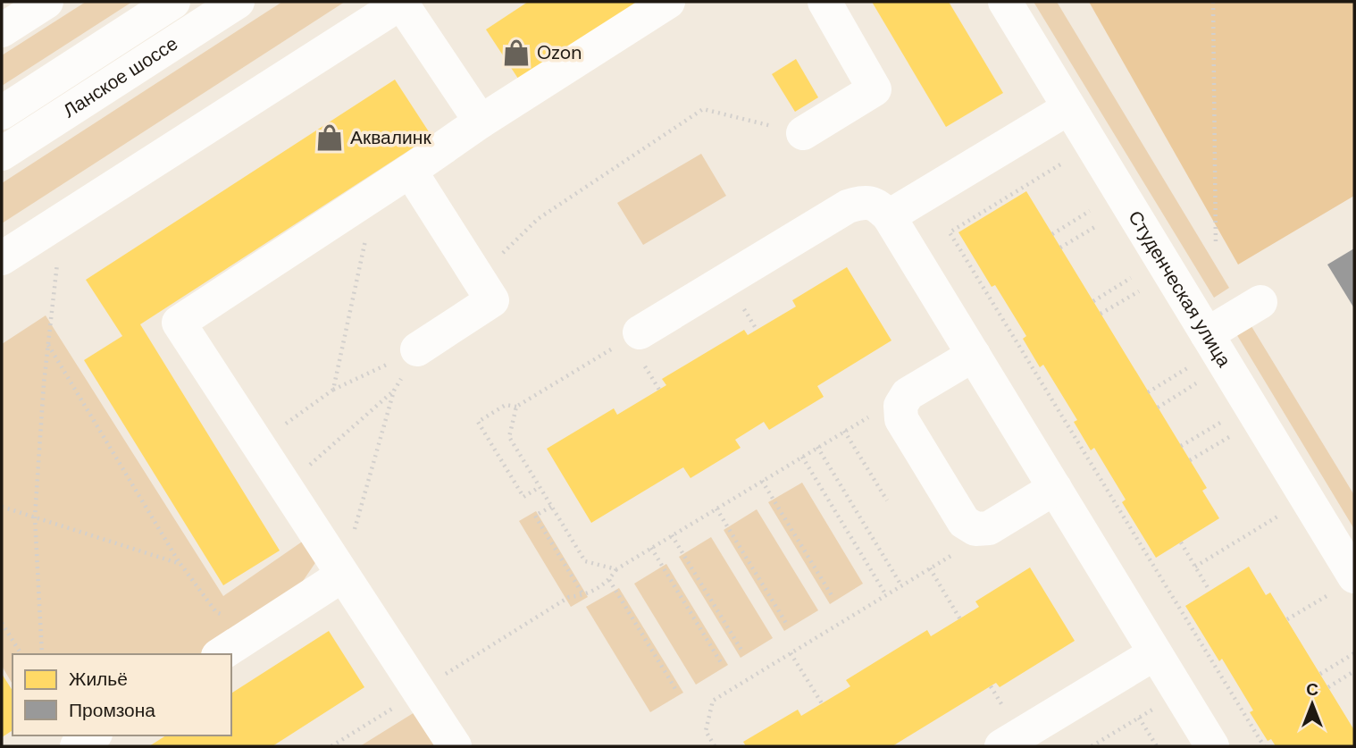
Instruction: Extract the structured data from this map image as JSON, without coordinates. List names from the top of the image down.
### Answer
{
  "streets": {
    "street": ["Ланское шоссе", "Студенческая улица"]
  },
  "places": {
    "shop": ["Ozon", "Аквалинк"]
  },
  "legend": ["Жильё", "Промзона"],
  "north": "top"
}
